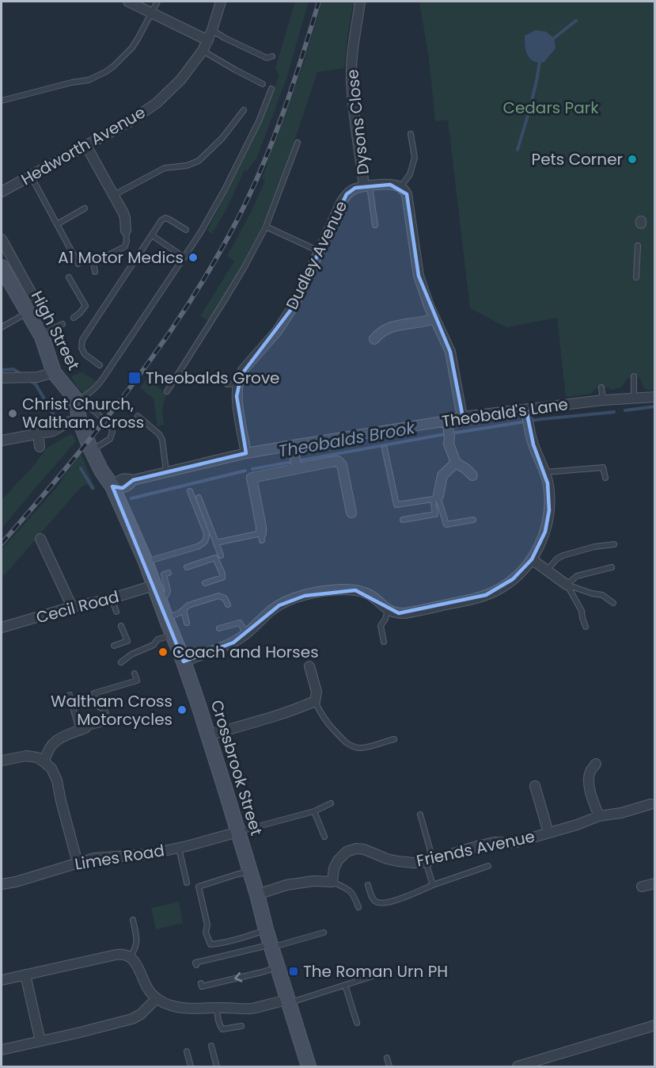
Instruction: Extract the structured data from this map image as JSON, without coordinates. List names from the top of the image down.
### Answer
{
  "streets": {
    "main road": ["High Street", "Crossbrook Street"],
    "street": [
      "Dysons Close",
      "Hedworth Avenue",
      "Dudley Avenue",
      "Theobald's Lane",
      "Cecil Road",
      "Friends Avenue",
      "Limes Road"
    ]
  },
  "crossings": [
    ["Dysons Close", "Dudley Avenue"],
    ["Theobald's Lane", "Crossbrook Street"],
    ["Cecil Road", "Crossbrook Street"],
    ["Crossbrook Street", "Limes Road"]
  ],
  "water": ["Theobalds Brook"],
  "parks": ["Cedars Park"],
  "places": {
    "other": [
      "Pets Corner",
      "A1 Motor Medics",
      "Christ Church, Waltham Cross",
      "Coach and Horses",
      "Waltham Cross Motorcycles"
    ],
    "transit": ["Theobalds Grove", "The Roman Urn PH"]
  }
}
